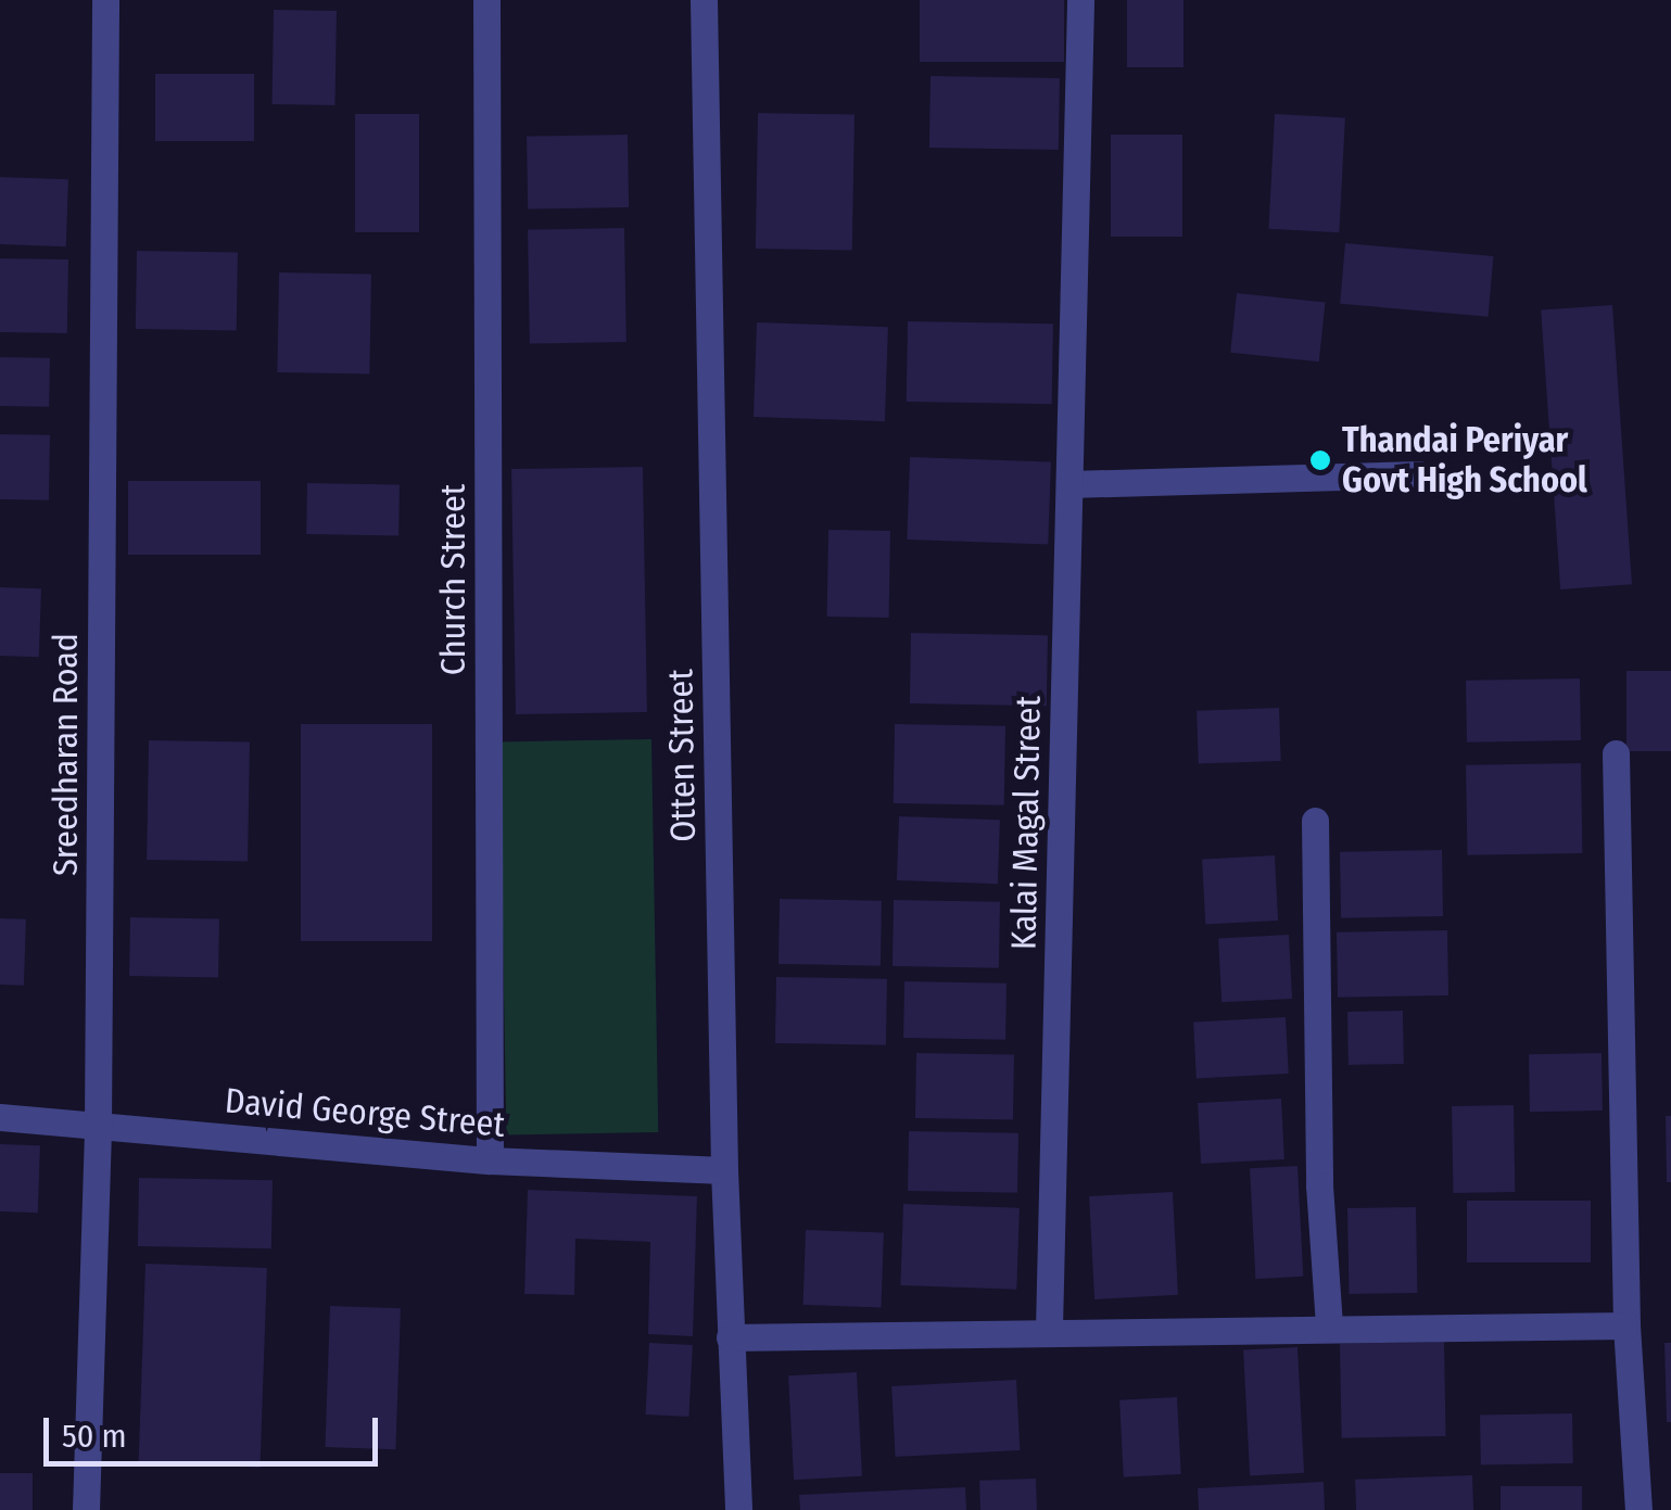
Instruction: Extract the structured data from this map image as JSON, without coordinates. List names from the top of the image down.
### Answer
{
  "streets": {
    "street": [
      "Church Street",
      "Sreedharan Road",
      "Otten Street",
      "Kalai Magal Street",
      "David George Street"
    ]
  },
  "crossings": [
    ["Church Street", "David George Street"],
    ["Sreedharan Road", "David George Street"],
    ["Otten Street", "David George Street"]
  ],
  "places": ["Thandai Periyar Govt High School"],
  "scale_bar": "50 m"
}
